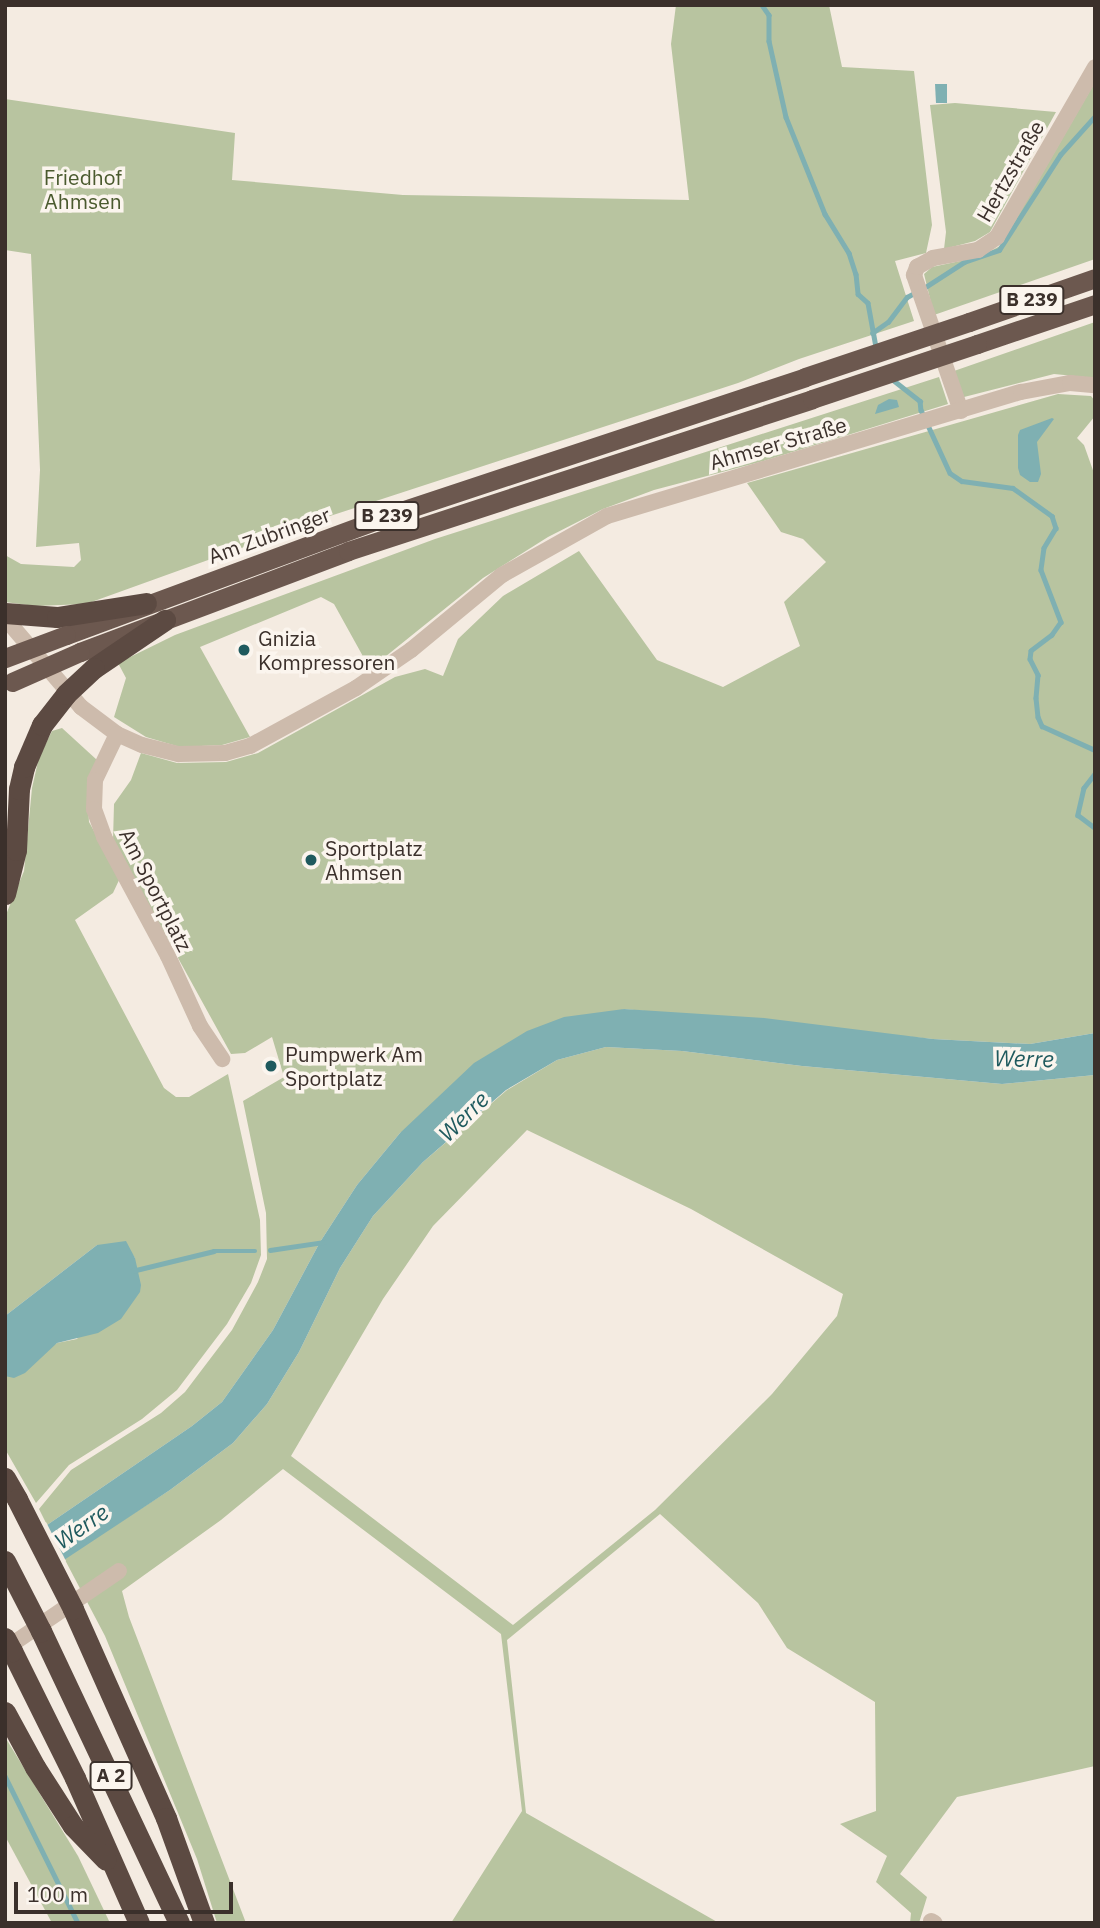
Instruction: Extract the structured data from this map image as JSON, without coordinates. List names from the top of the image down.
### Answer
{
  "streets": {
    "highway": ["B 239", "Am Zubringer", "A 2"],
    "street": ["Hertzstraße", "Ahmser Straße", "Am Sportplatz"]
  },
  "crossings": [
    ["Hertzstraße", "Ahmser Straße"],
    ["Ahmser Straße", "Am Sportplatz"]
  ],
  "water": ["Werre"],
  "parks": ["Friedhof Ahmsen"],
  "places": ["Gnizia Kompressoren", "Sportplatz Ahmsen", "Pumpwerk Am Sportplatz"],
  "scale_bar": "100 m"
}
